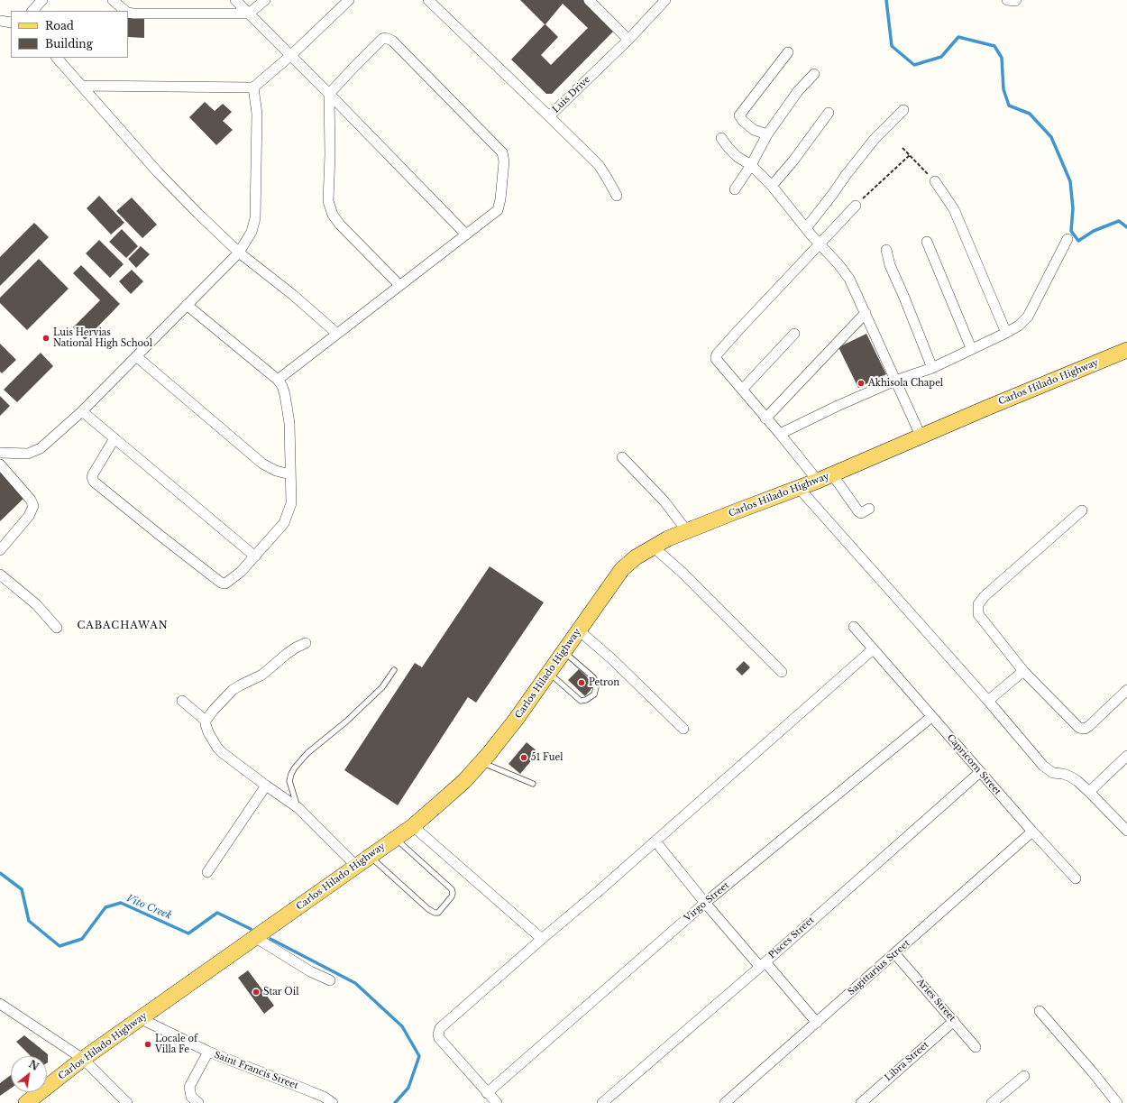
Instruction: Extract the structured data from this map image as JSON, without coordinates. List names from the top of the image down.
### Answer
{
  "streets": {
    "main road": ["Carlos Hilado Highway"],
    "street": [
      "Luis Drive",
      "Capricorn Street",
      "Virgo Street",
      "Pisces Street",
      "Sagittarius Street",
      "Aries Street",
      "Libra Street",
      "Saint Francis Street"
    ]
  },
  "crossings": [
    ["Carlos Hilado Highway", "Saint Francis Street"],
    ["Capricorn Street", "Virgo Street"],
    ["Capricorn Street", "Pisces Street"],
    ["Capricorn Street", "Sagittarius Street"],
    ["Sagittarius Street", "Aries Street"],
    ["Aries Street", "Libra Street"]
  ],
  "districts": ["CABACHAWAN"],
  "water": ["Vito Creek"],
  "places": [
    "Luis Hervias National High School",
    "Akhisola Chapel",
    "Petron",
    "51 Fuel",
    "Star Oil",
    "Locale of Villa Fe"
  ],
  "legend": ["Road", "Building"],
  "north": "top right"
}
